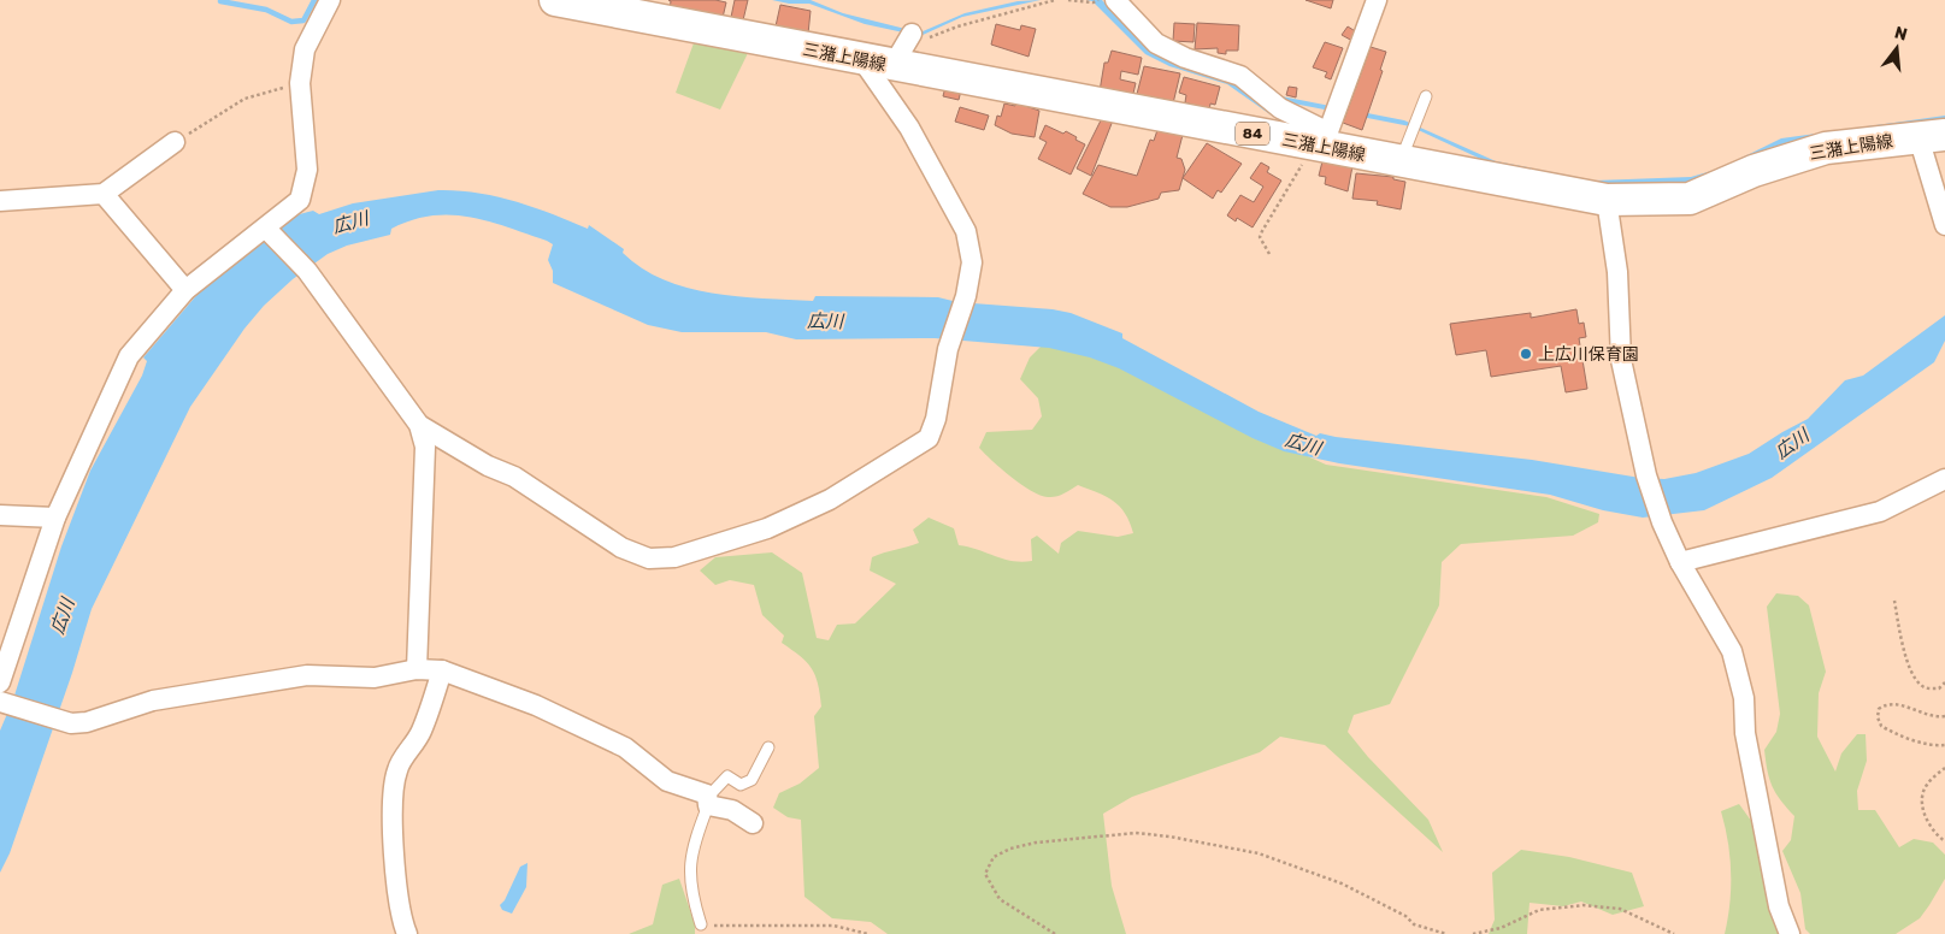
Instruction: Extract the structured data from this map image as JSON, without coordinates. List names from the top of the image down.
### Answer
{
  "streets": {
    "main road": ["三潴上陽線", "84"]
  },
  "water": ["広川"],
  "places": ["上広川保育園"],
  "north": "top"
}
